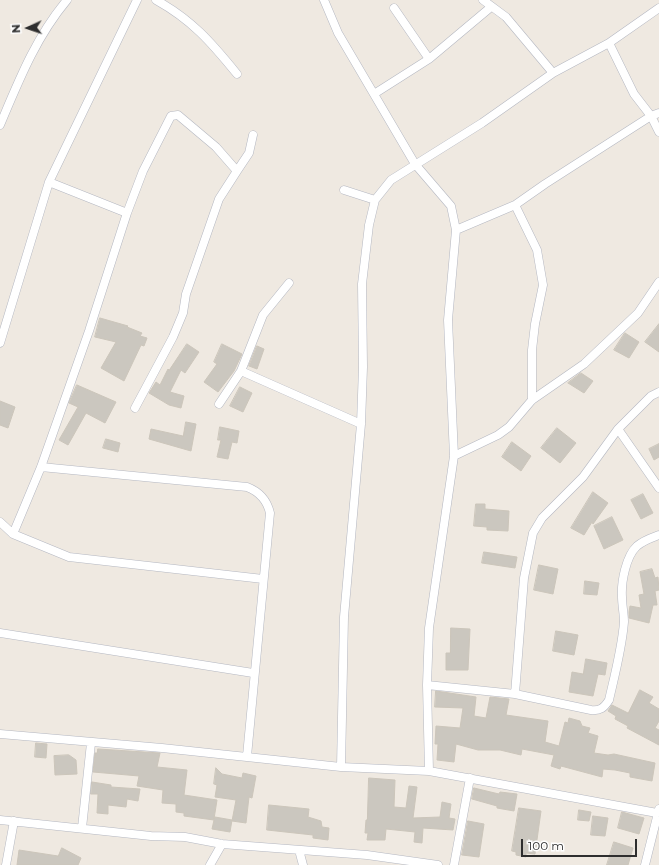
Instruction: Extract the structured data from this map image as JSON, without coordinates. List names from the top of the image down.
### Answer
{
  "scale_bar": "100 m",
  "north": "left"
}
